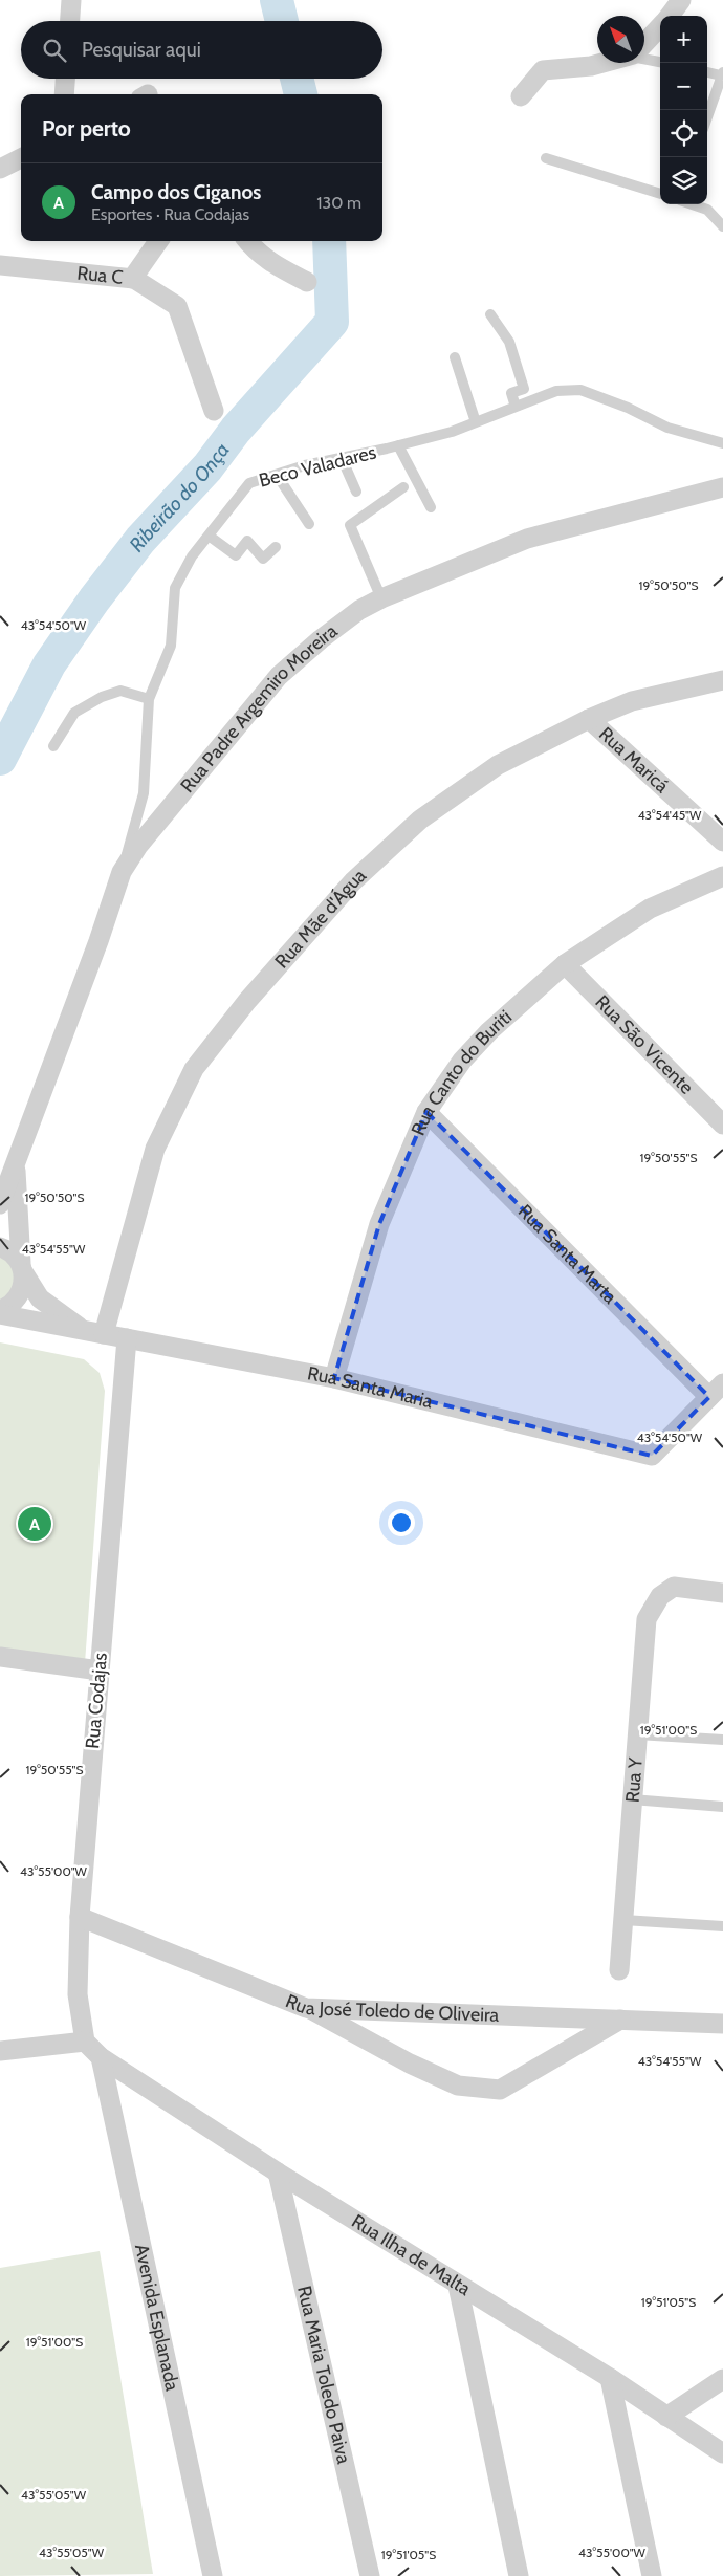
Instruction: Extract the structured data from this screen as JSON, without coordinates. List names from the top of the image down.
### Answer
{
  "streets": {
    "street": [
      "Rua C",
      "Rua Padre Argemiro Moreira",
      "Rua Maricá",
      "Rua Mãe d'Água",
      "Rua São Vicente",
      "Rua Canto do Buriti",
      "Rua Santa Marta",
      "Rua Santa Maria",
      "Rua Codajas",
      "Rua Y",
      "Rua José Toledo de Oliveira",
      "Rua Ilha de Malta",
      "Avenida Esplanada",
      "Rua Maria Toledo Paiva"
    ],
    "lane": ["Beco Valadares"]
  },
  "crossings": [
    ["Beco Valadares", "Rua Padre Argemiro Moreira"],
    ["Rua Padre Argemiro Moreira", "Rua Santa Maria"],
    ["Rua Maricá", "Rua Mãe d'Água"],
    ["Rua Mãe d'Água", "Rua Santa Maria"],
    ["Rua São Vicente", "Rua Canto do Buriti"],
    ["Rua Canto do Buriti", "Rua Santa Marta"],
    ["Rua Canto do Buriti", "Rua Santa Maria"],
    ["Rua Santa Marta", "Rua Santa Maria"],
    ["Rua Santa Maria", "Rua Codajas"],
    ["Rua Codajas", "Rua José Toledo de Oliveira"],
    ["Rua Ilha de Malta", "Avenida Esplanada"],
    ["Rua Ilha de Malta", "Rua Maria Toledo Paiva"]
  ],
  "water": ["Ribeirão do Onça"],
  "north": "top left",
  "page": {
    "map_buttons": ["+", "−"],
    "search": "Pesquisar aqui",
    "heading": "Por perto",
    "list": [
      {
        "mark": "A",
        "name": "Campo dos Ciganos",
        "note": "Esportes · Rua Codajas",
        "value": "130 m"
      }
    ],
    "pins": "A"
  },
  "coordinates": [
    "19°50'50\"S",
    "43°54'50\"W",
    "43°54'45\"W",
    "19°50'55\"S",
    "43°54'55\"W",
    "19°51'00\"S",
    "43°55'00\"W",
    "19°51'05\"S",
    "43°55'05\"W"
  ]
}
